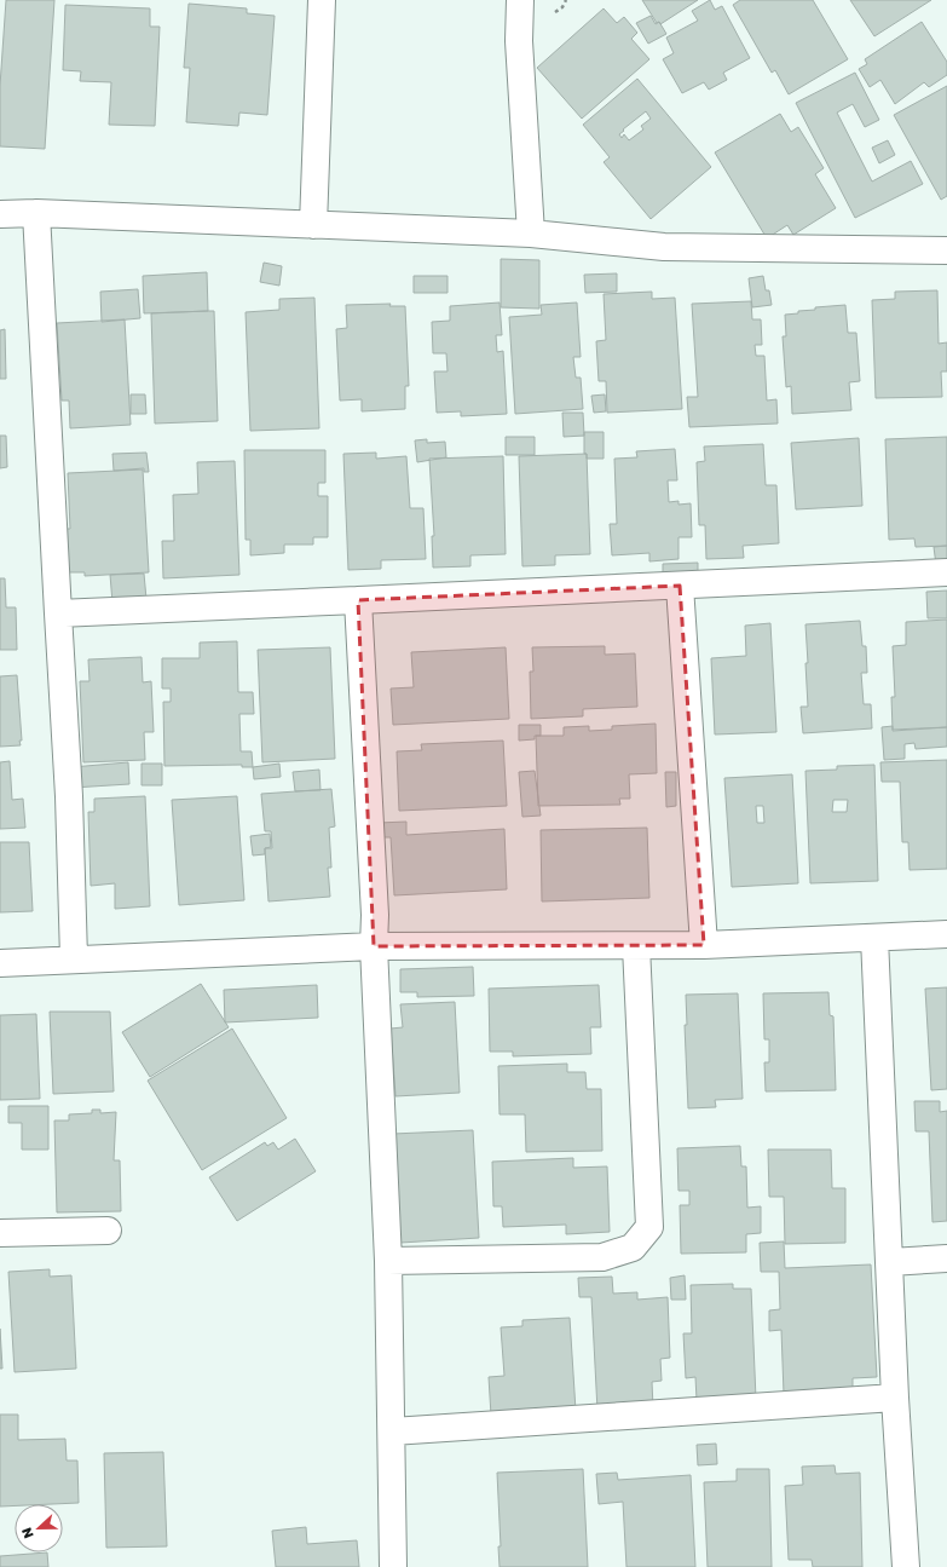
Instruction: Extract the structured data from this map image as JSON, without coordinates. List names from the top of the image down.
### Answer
{
  "north": "left"
}
